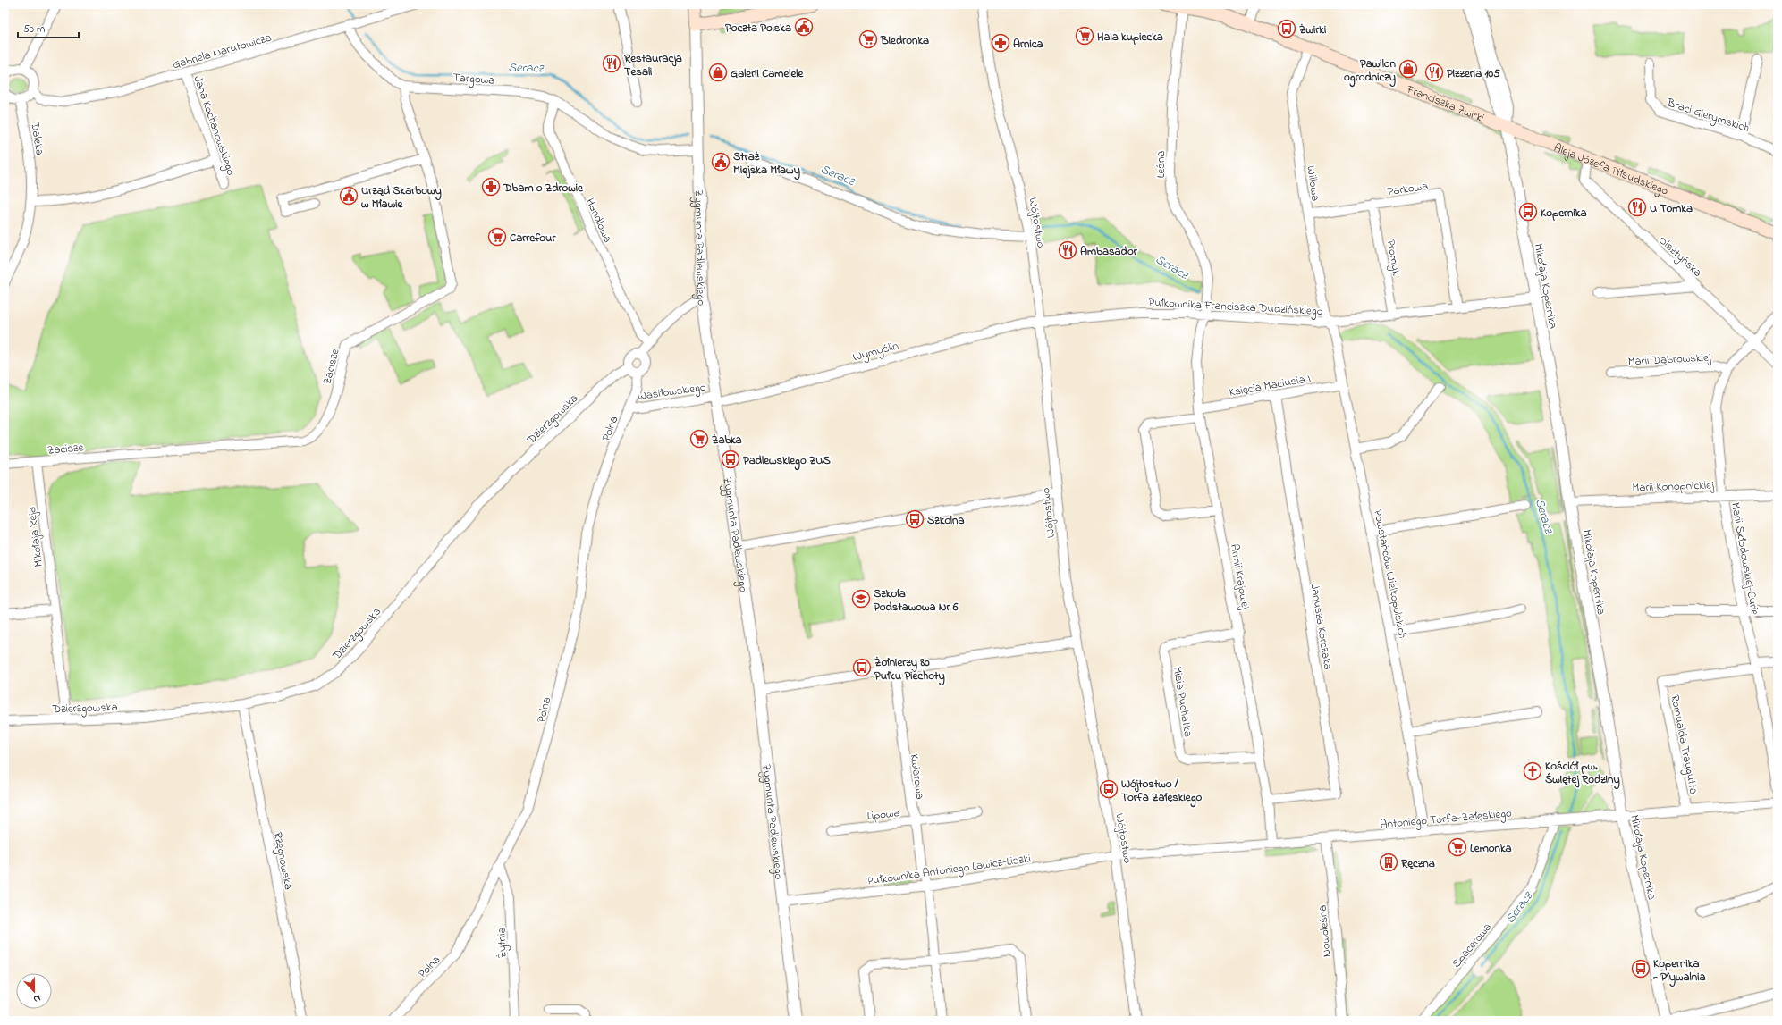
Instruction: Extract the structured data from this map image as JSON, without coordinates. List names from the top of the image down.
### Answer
{
  "streets": {
    "main road": ["Franciszka Żwirki", "Aleja Józefa Piłsudskiego", "Zygmunta Padlewskiego"],
    "street": [
      "Gabriela Narutowicza",
      "Targowa",
      "Braci Gierymskich",
      "Jana Kochanowskiego",
      "Daleka",
      "Leśna",
      "Willowa",
      "Parkowa",
      "Handlowa",
      "Wójtostwo",
      "Olsztyńska",
      "Promyk",
      "Mikołaja Kopernika",
      "Pułkownika Franciszka Dudzińskiego",
      "Wymyślin",
      "Marii Dąbrowskiej",
      "Zacisze",
      "Księcia Maciusia I",
      "Wasiłowskiego",
      "Dzierzgowska",
      "Polna",
      "Marii Konopnickiej",
      "Mikołaja Reja",
      "Marii Skłodowskiej-Curie",
      "Powstańców Wielkopolskich",
      "Armii Krajowej",
      "Janusza Korczaka",
      "Misia Puchatka",
      "Romualda Traugutta",
      "Kwiatowa",
      "Lipowa",
      "Antoniego Torfa-Załęskiego",
      "Rzęgnowska",
      "Pułkownika Antoniego Lawicz-Liszki",
      "Nowoleśna",
      "Żytnia",
      "Spacerowa"
    ]
  },
  "crossings": [
    ["Gabriela Narutowicza", "Jana Kochanowskiego"],
    ["Targowa", "Handlowa"],
    ["Targowa", "Zygmunta Padlewskiego"],
    ["Targowa", "Zacisze"],
    ["Franciszka Żwirki", "Leśna"],
    ["Franciszka Żwirki", "Aleja Józefa Piłsudskiego"],
    ["Franciszka Żwirki", "Willowa"],
    ["Franciszka Żwirki", "Mikołaja Kopernika"],
    ["Leśna", "Pułkownika Franciszka Dudzińskiego"],
    ["Leśna", "Armii Krajowej"],
    ["Aleja Józefa Piłsudskiego", "Olsztyńska"],
    ["Aleja Józefa Piłsudskiego", "Mikołaja Kopernika"],
    ["Willowa", "Parkowa"],
    ["Willowa", "Pułkownika Franciszka Dudzińskiego"],
    ["Willowa", "Powstańców Wielkopolskich"],
    ["Parkowa", "Promyk"],
    ["Parkowa", "Pułkownika Franciszka Dudzińskiego"],
    ["Handlowa", "Dzierzgowska"],
    ["Wójtostwo", "Pułkownika Franciszka Dudzińskiego"],
    ["Wójtostwo", "Wymyślin"],
    ["Wójtostwo", "Antoniego Torfa-Załęskiego"],
    ["Wójtostwo", "Pułkownika Antoniego Lawicz-Liszki"],
    ["Zygmunta Padlewskiego", "Wymyślin"],
    ["Zygmunta Padlewskiego", "Wasiłowskiego"],
    ["Zygmunta Padlewskiego", "Dzierzgowska"],
    ["Zygmunta Padlewskiego", "Pułkownika Antoniego Lawicz-Liszki"],
    ["Olsztyńska", "Marii Skłodowskiej-Curie"],
    ["Promyk", "Pułkownika Franciszka Dudzińskiego"],
    ["Mikołaja Kopernika", "Pułkownika Franciszka Dudzińskiego"],
    ["Mikołaja Kopernika", "Marii Konopnickiej"],
    ["Mikołaja Kopernika", "Antoniego Torfa-Załęskiego"],
    ["Pułkownika Franciszka Dudzińskiego", "Wymyślin"],
    ["Pułkownika Franciszka Dudzińskiego", "Powstańców Wielkopolskich"],
    ["Pułkownika Franciszka Dudzińskiego", "Armii Krajowej"],
    ["Wymyślin", "Wasiłowskiego"],
    ["Marii Dąbrowskiej", "Marii Skłodowskiej-Curie"],
    ["Zacisze", "Mikołaja Reja"],
    ["Księcia Maciusia I", "Powstańców Wielkopolskich"],
    ["Księcia Maciusia I", "Armii Krajowej"],
    ["Księcia Maciusia I", "Janusza Korczaka"],
    ["Wasiłowskiego", "Polna"],
    ["Dzierzgowska", "Polna"],
    ["Dzierzgowska", "Mikołaja Reja"],
    ["Dzierzgowska", "Rzęgnowska"],
    ["Polna", "Żytnia"],
    ["Marii Konopnickiej", "Marii Skłodowskiej-Curie"],
    ["Marii Skłodowskiej-Curie", "Romualda Traugutta"],
    ["Powstańców Wielkopolskich", "Antoniego Torfa-Załęskiego"],
    ["Armii Krajowej", "Janusza Korczaka"],
    ["Armii Krajowej", "Misia Puchatka"],
    ["Armii Krajowej", "Antoniego Torfa-Załęskiego"],
    ["Romualda Traugutta", "Antoniego Torfa-Załęskiego"],
    ["Kwiatowa", "Lipowa"],
    ["Kwiatowa", "Pułkownika Antoniego Lawicz-Liszki"],
    ["Antoniego Torfa-Załęskiego", "Pułkownika Antoniego Lawicz-Liszki"],
    ["Antoniego Torfa-Załęskiego", "Nowoleśna"],
    ["Antoniego Torfa-Załęskiego", "Spacerowa"]
  ],
  "water": ["Seracz"],
  "places": {
    "public building": ["Poczta Polska", "Straż Miejska Mławy", "Urząd Skarbowy w Mławie"],
    "bus stop": [
      "Żwirki",
      "Kopernika",
      "Padlewskiego ZUS",
      "Szkolna",
      "Żołnierzy 80 Pułku Piechoty",
      "Wójtostwo / Torfa Załęskiego",
      "Kopernika - Pływalnia"
    ],
    "supermarket": [
      "Hala kupiecka",
      "Biedronka",
      "Carrefour",
      "Żabka",
      "Lemonka"
    ],
    "pharmacy": ["Arnica", "Dbam o Zdrowie"],
    "restaurant": [
      "Restauracja Tesali",
      "Pizzeria 105",
      "U Tomka",
      "Ambasador"
    ],
    "shop": ["Pawilon ogrodniczy", "Galerii Camelele"],
    "school or university": ["Szkoła Podstawowa Nr 6"],
    "church": ["Kościół pw. Świętej Rodziny"],
    "building": ["Ręczna"]
  },
  "scale_bar": "50 m",
  "north": "bottom"
}
